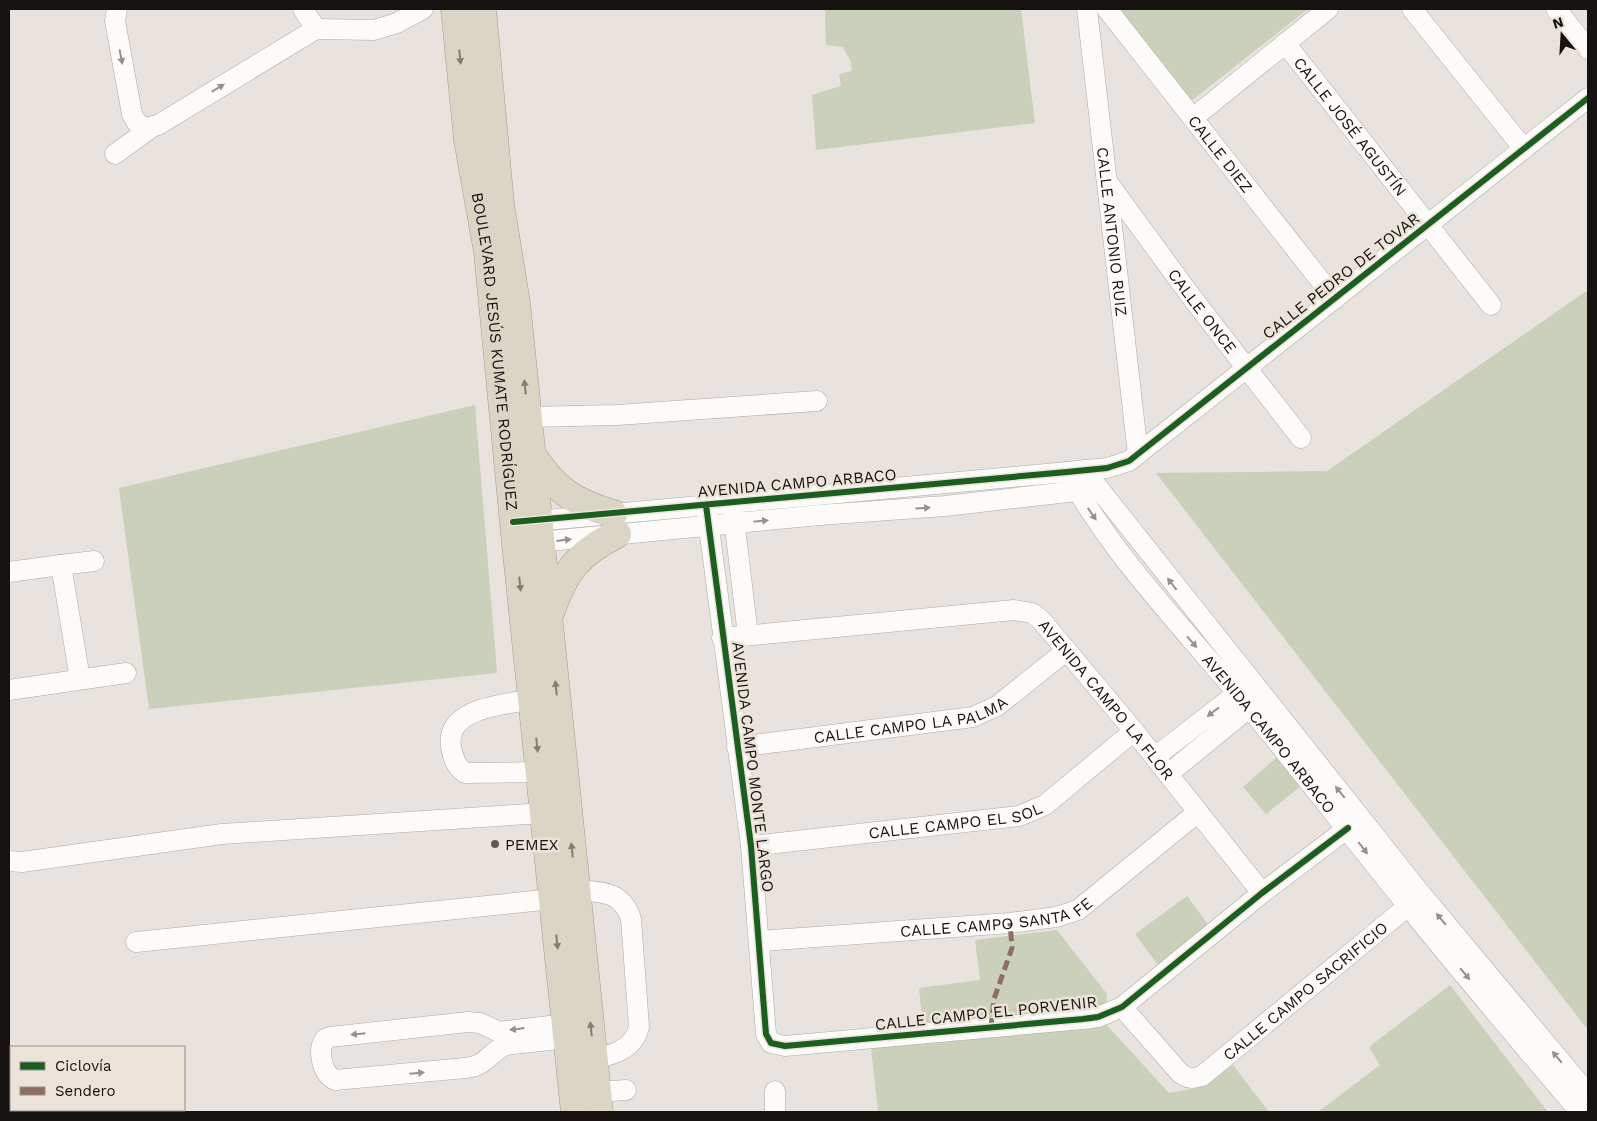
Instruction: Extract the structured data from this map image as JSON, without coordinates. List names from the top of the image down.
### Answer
{
  "streets": {
    "highway": ["BOULEVARD JESÚS KUMATE RODRÍGUEZ"],
    "street": [
      "CALLE JOSÉ AGUSTÍN",
      "CALLE DIEZ",
      "CALLE ANTONIO RUIZ",
      "CALLE PEDRO DE TOVAR",
      "CALLE ONCE",
      "AVENIDA CAMPO ARBACO",
      "AVENIDA CAMPO LA FLOR",
      "CALLE CAMPO LA PALMA",
      "AVENIDA CAMPO MONTE LARGO",
      "CALLE CAMPO EL SOL",
      "CALLE CAMPO SANTA FE",
      "CALLE CAMPO SACRIFICIO",
      "CALLE CAMPO EL PORVENIR"
    ]
  },
  "crossings": [
    ["CALLE JOSÉ AGUSTÍN", "CALLE PEDRO DE TOVAR"],
    ["CALLE DIEZ", "CALLE PEDRO DE TOVAR"],
    ["CALLE ANTONIO RUIZ", "CALLE PEDRO DE TOVAR"],
    ["CALLE ANTONIO RUIZ", "CALLE ONCE"],
    ["CALLE PEDRO DE TOVAR", "CALLE ONCE"],
    ["CALLE PEDRO DE TOVAR", "AVENIDA CAMPO ARBACO"],
    ["BOULEVARD JESÚS KUMATE RODRÍGUEZ", "AVENIDA CAMPO ARBACO"],
    ["AVENIDA CAMPO ARBACO", "AVENIDA CAMPO MONTE LARGO"],
    ["AVENIDA CAMPO ARBACO", "CALLE CAMPO SACRIFICIO"],
    ["AVENIDA CAMPO ARBACO", "CALLE CAMPO EL PORVENIR"],
    ["AVENIDA CAMPO LA FLOR", "CALLE CAMPO LA PALMA"],
    ["AVENIDA CAMPO LA FLOR", "AVENIDA CAMPO MONTE LARGO"],
    ["AVENIDA CAMPO LA FLOR", "CALLE CAMPO EL SOL"],
    ["AVENIDA CAMPO LA FLOR", "CALLE CAMPO SANTA FE"],
    ["AVENIDA CAMPO LA FLOR", "CALLE CAMPO EL PORVENIR"],
    ["CALLE CAMPO LA PALMA", "AVENIDA CAMPO MONTE LARGO"],
    ["AVENIDA CAMPO MONTE LARGO", "CALLE CAMPO EL SOL"],
    ["AVENIDA CAMPO MONTE LARGO", "CALLE CAMPO SANTA FE"],
    ["AVENIDA CAMPO MONTE LARGO", "CALLE CAMPO EL PORVENIR"],
    ["CALLE CAMPO SACRIFICIO", "CALLE CAMPO EL PORVENIR"]
  ],
  "places": ["PEMEX"],
  "legend": ["Ciclovía", "Sendero"],
  "north": "top"
}
